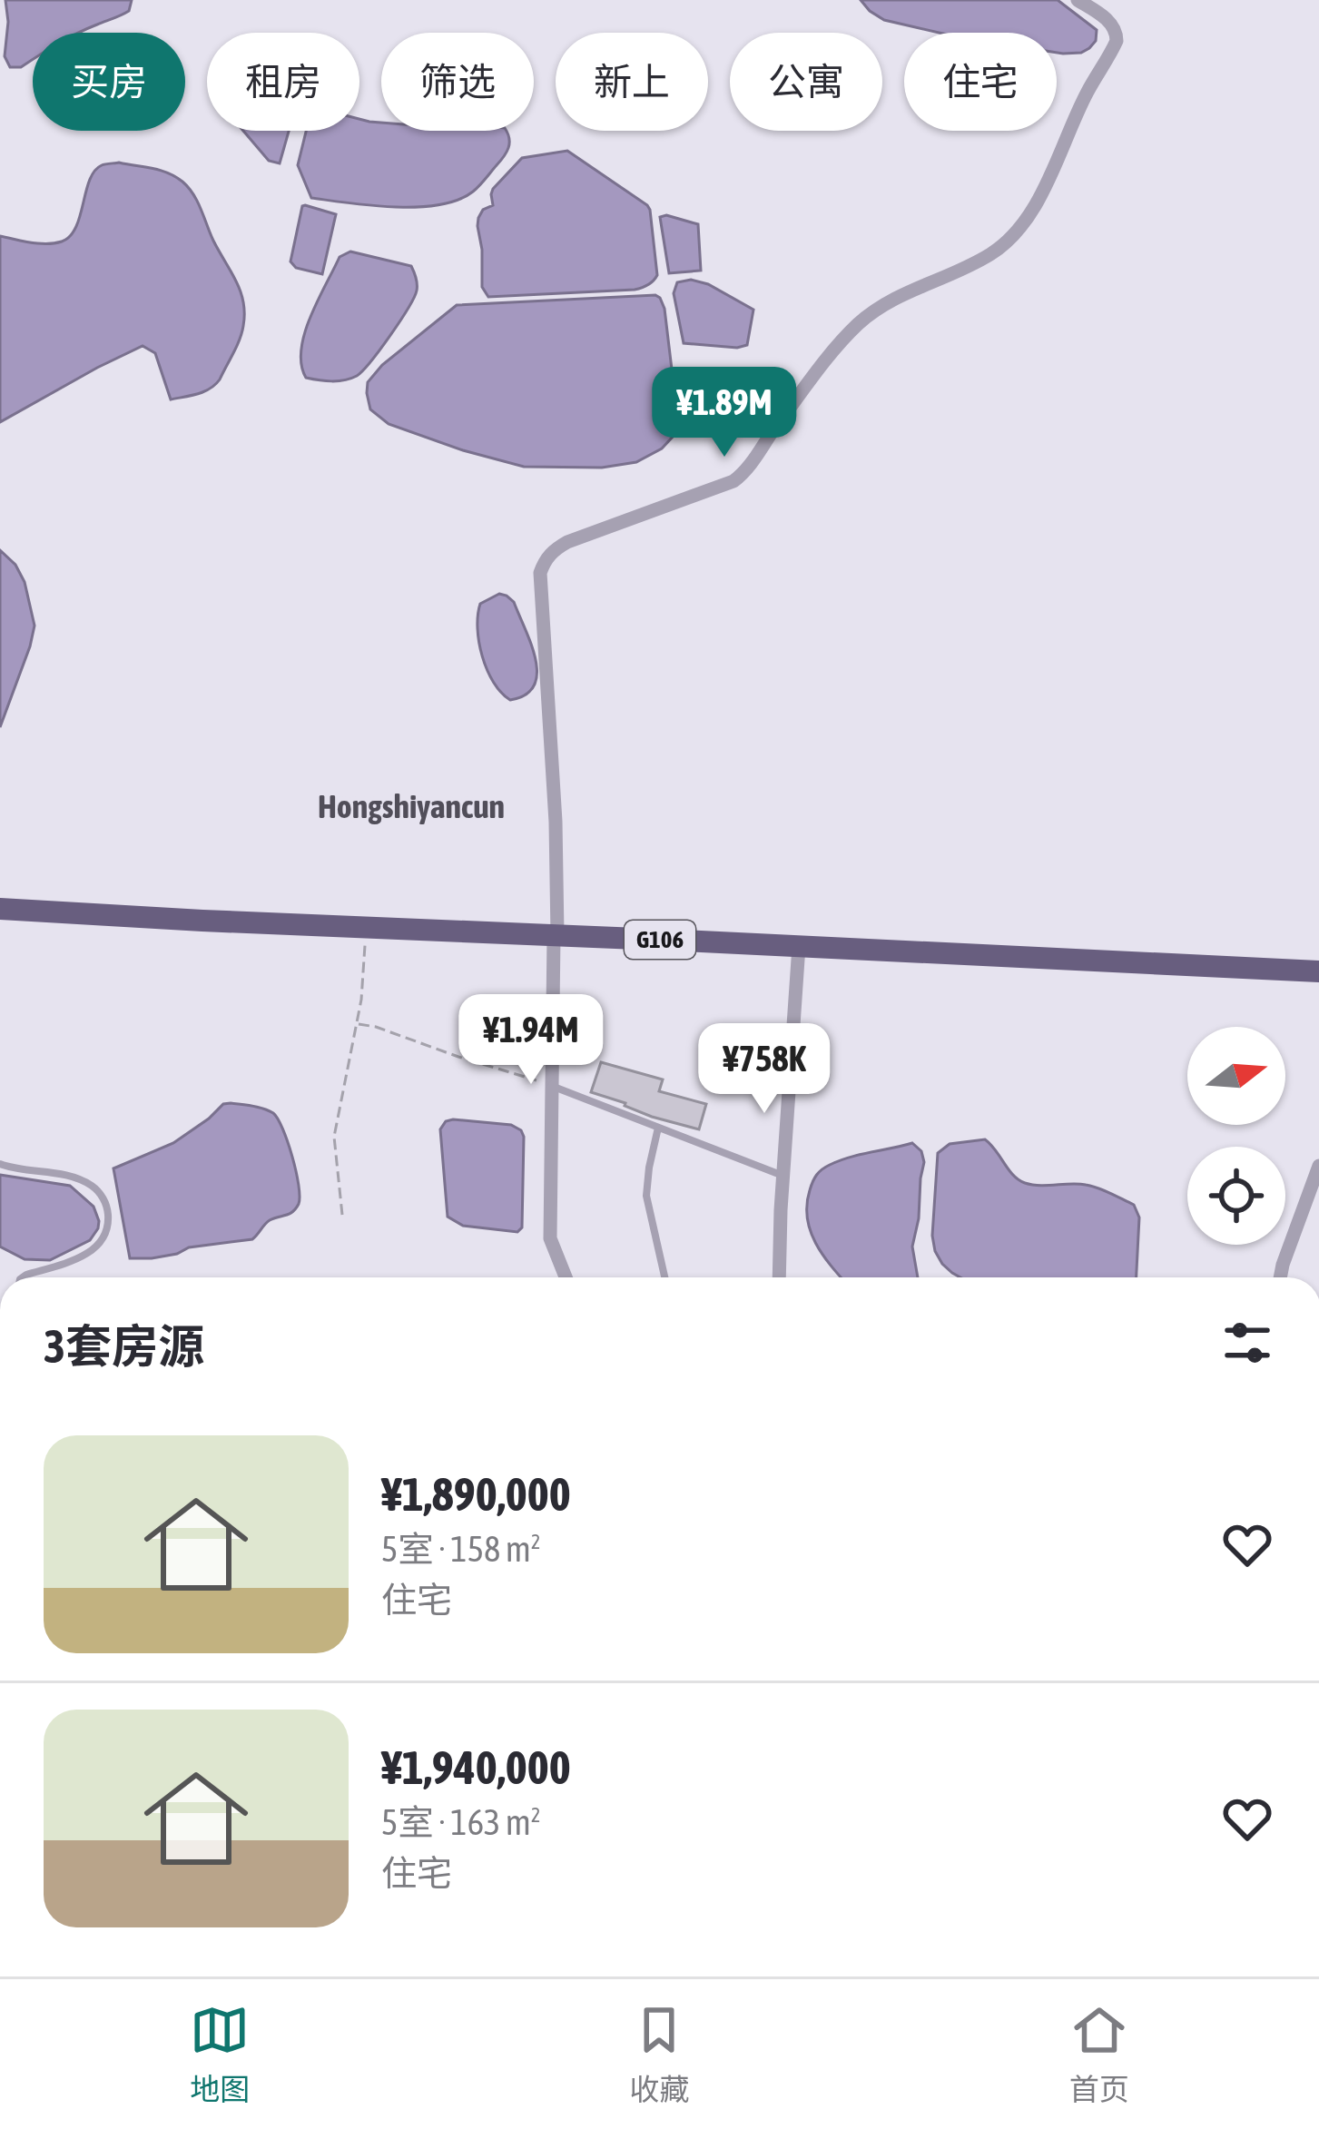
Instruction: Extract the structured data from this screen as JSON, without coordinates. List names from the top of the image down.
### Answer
{
  "streets": {
    "highway": ["G106"]
  },
  "districts": ["Hongshiyancun"],
  "north": "right",
  "page": {
    "chip": [
      "买房",
      "租房",
      "筛选",
      "新上",
      "公寓",
      "住宅"
    ],
    "price": ["¥1.89M", "¥1.94M", "¥758K"],
    "heading": "3套房源",
    "list": [
      {
        "name": "¥1,890,000",
        "note": "5室 · 158 m² · 住宅"
      },
      {
        "name": "¥1,940,000",
        "note": "5室 · 163 m² · 住宅"
      }
    ],
    "tabs": ["地图", "收藏", "首页"]
  }
}
